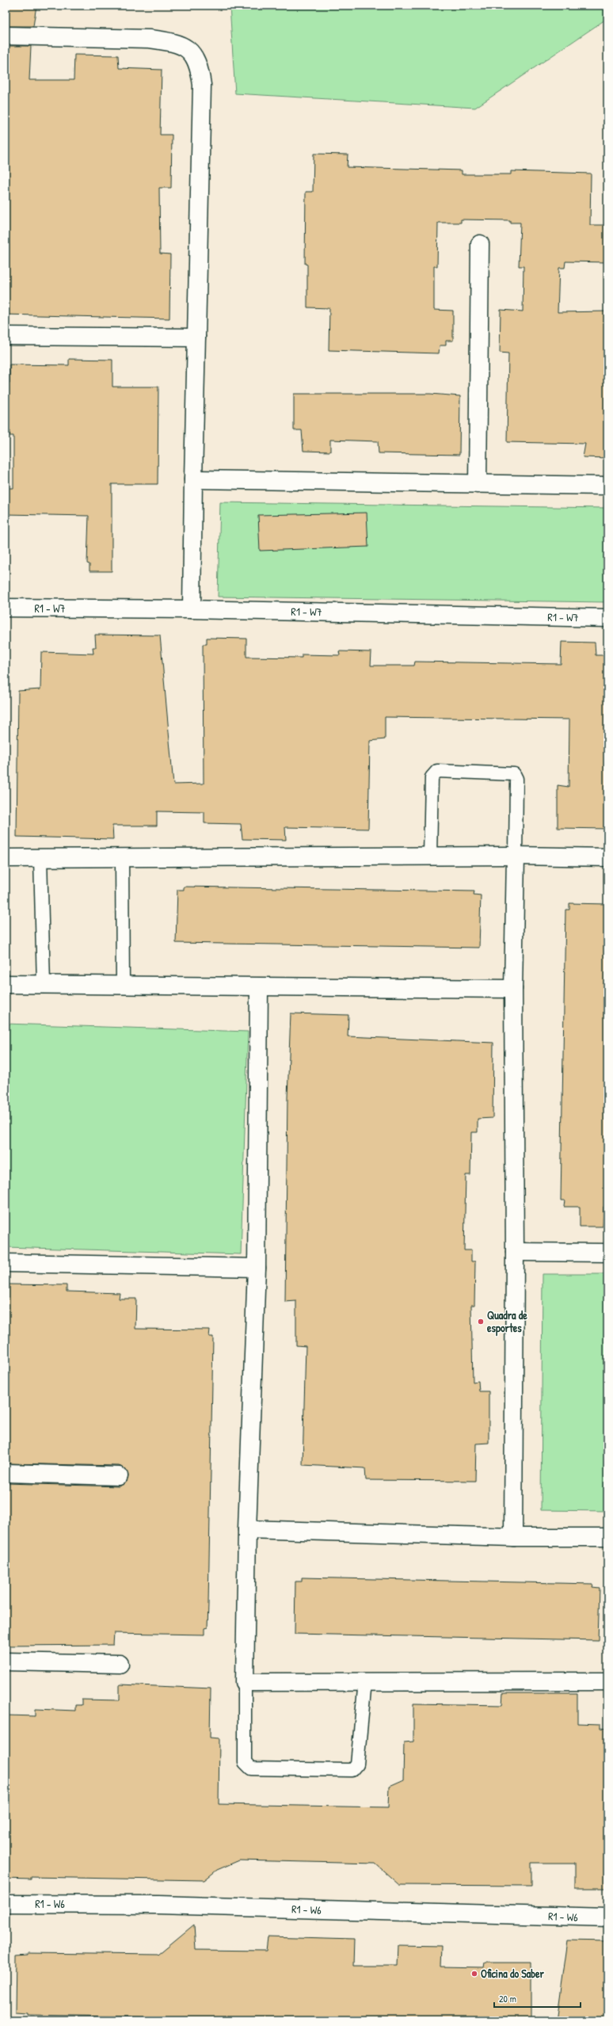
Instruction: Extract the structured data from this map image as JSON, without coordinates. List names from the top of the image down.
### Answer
{
  "streets": {
    "street": ["R1 - W7", "R1 - W6"]
  },
  "places": ["Quadra de esportes", "Oficina do Saber"],
  "scale_bar": "20 m"
}
